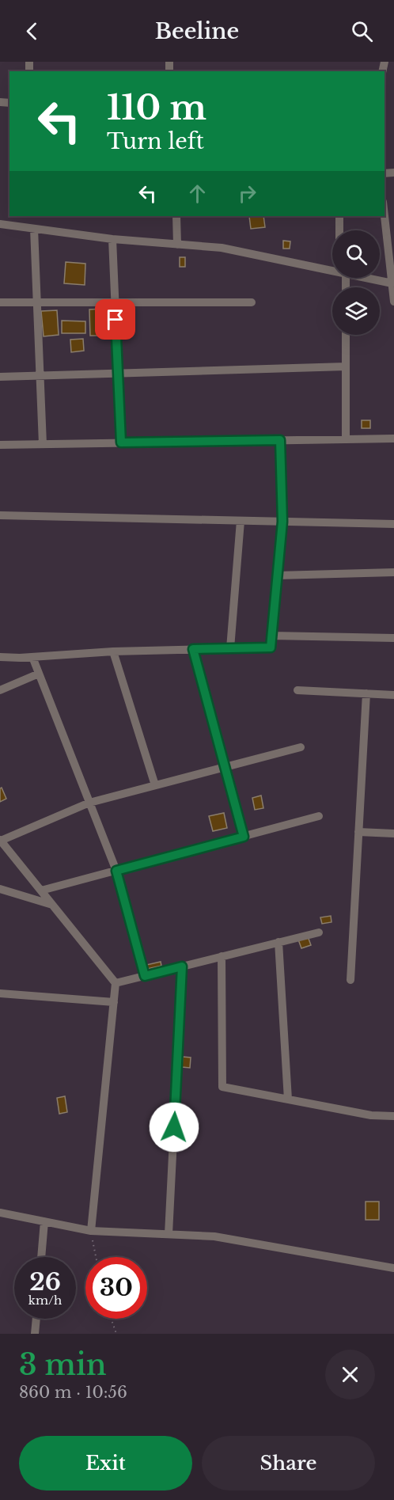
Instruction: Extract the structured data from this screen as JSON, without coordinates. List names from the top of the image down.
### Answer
{
  "page": {
    "header": "Beeline",
    "turn": ["110 m", "Turn left"],
    "speed": "26 km/h",
    "limit": "30",
    "heading": ["3 min", "860 m · 10:56"],
    "buttons": ["Exit", "Share"]
  }
}
